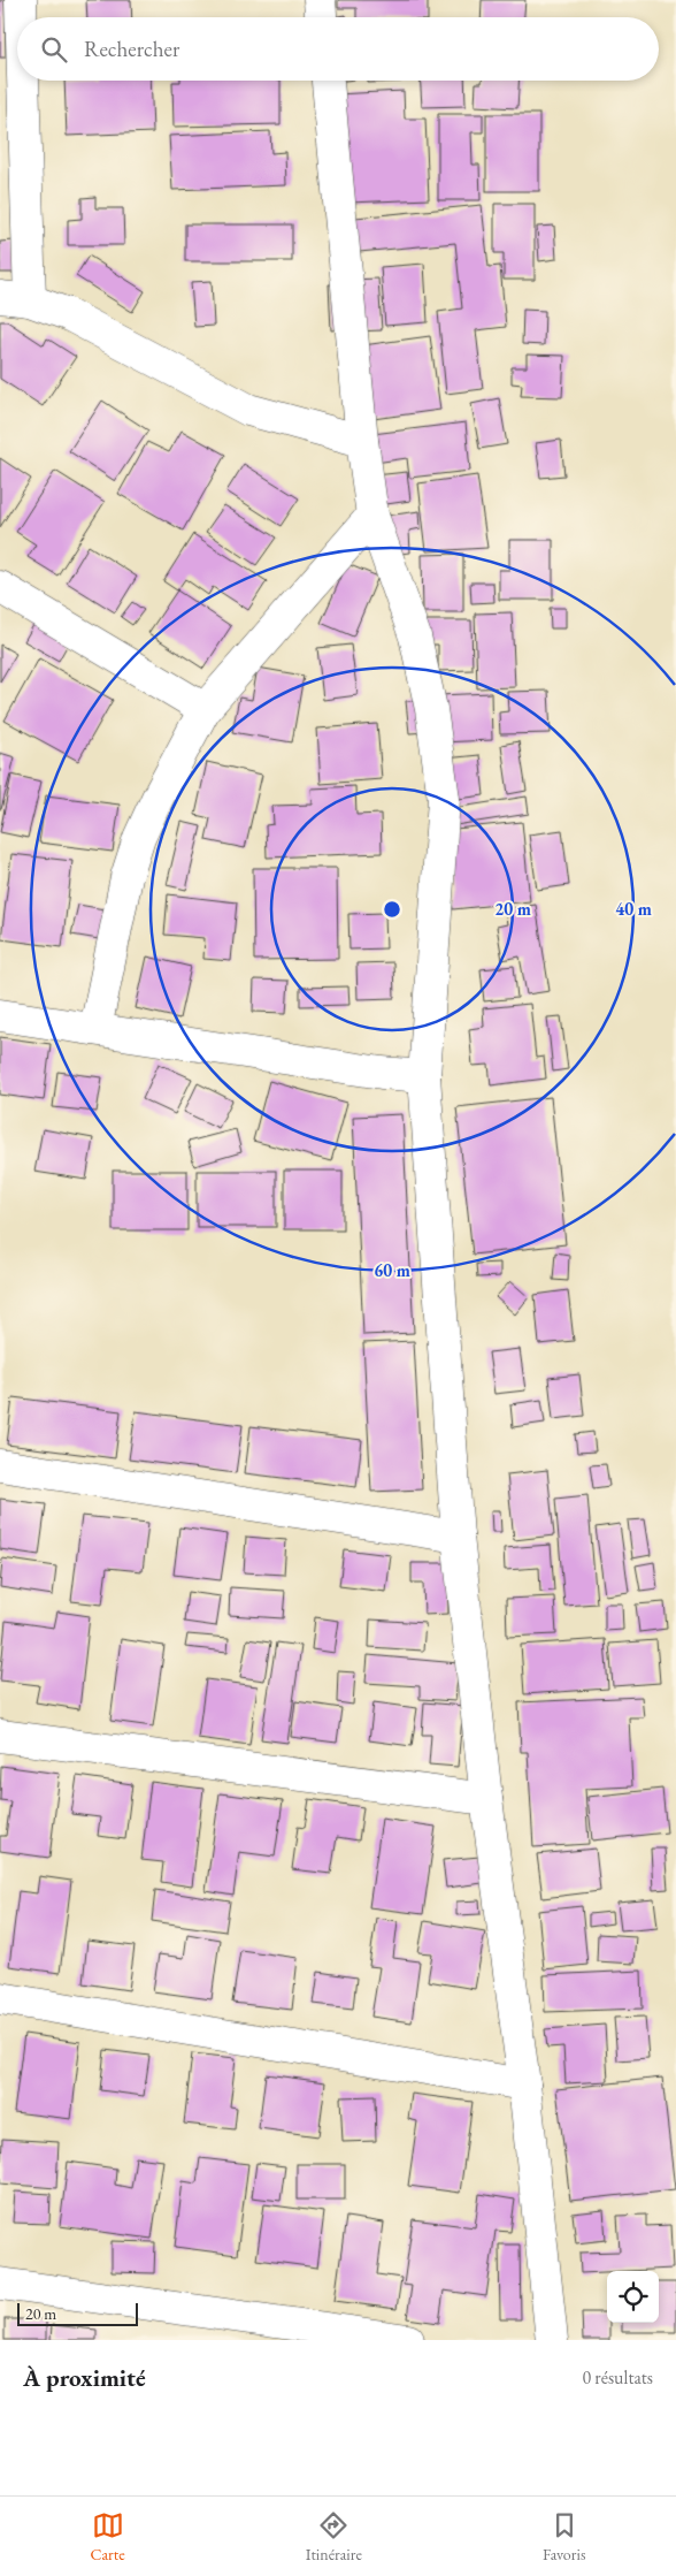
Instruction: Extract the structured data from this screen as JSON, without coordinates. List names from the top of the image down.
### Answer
{
  "scale_bar": "20 m",
  "page": {
    "search": "Rechercher",
    "scale": "20 m",
    "heading": ["À proximité", "0 résultats"],
    "nav": ["Carte", "Itinéraire", "Favoris"]
  },
  "rings": ["20 m", "40 m", "60 m"]
}
